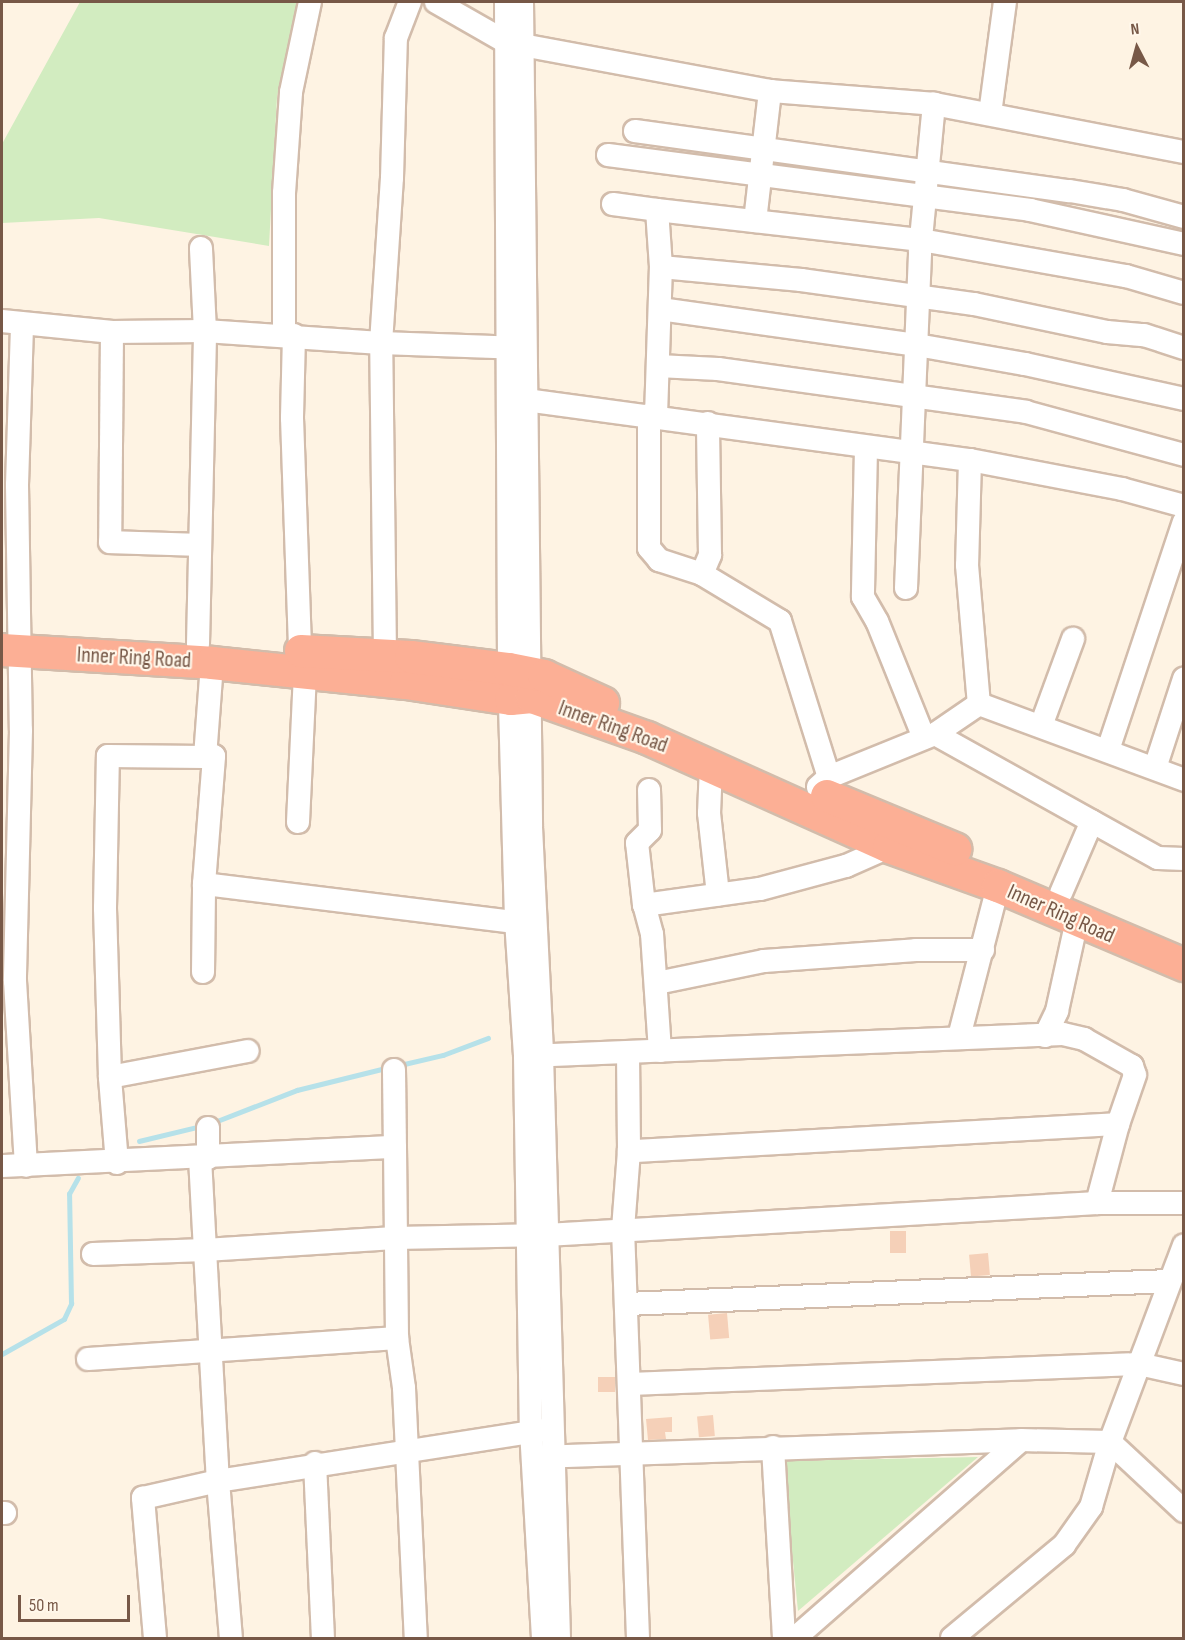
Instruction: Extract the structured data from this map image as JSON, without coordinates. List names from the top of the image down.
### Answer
{
  "streets": {
    "highway": ["Inner Ring Road"]
  },
  "scale_bar": "50 m",
  "north": "top"
}
